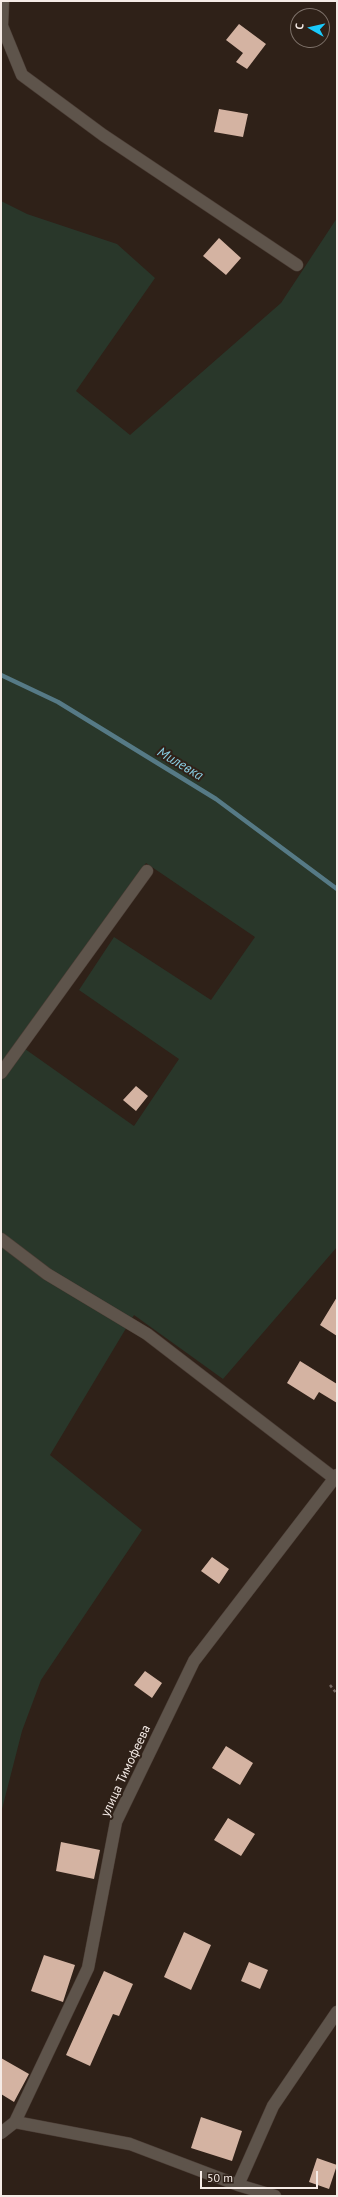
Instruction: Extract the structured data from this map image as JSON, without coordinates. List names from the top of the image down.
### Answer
{
  "streets": {
    "street": ["улица Тимофеева"]
  },
  "water": ["Милевка"],
  "scale_bar": "50 m",
  "north": "left"
}
